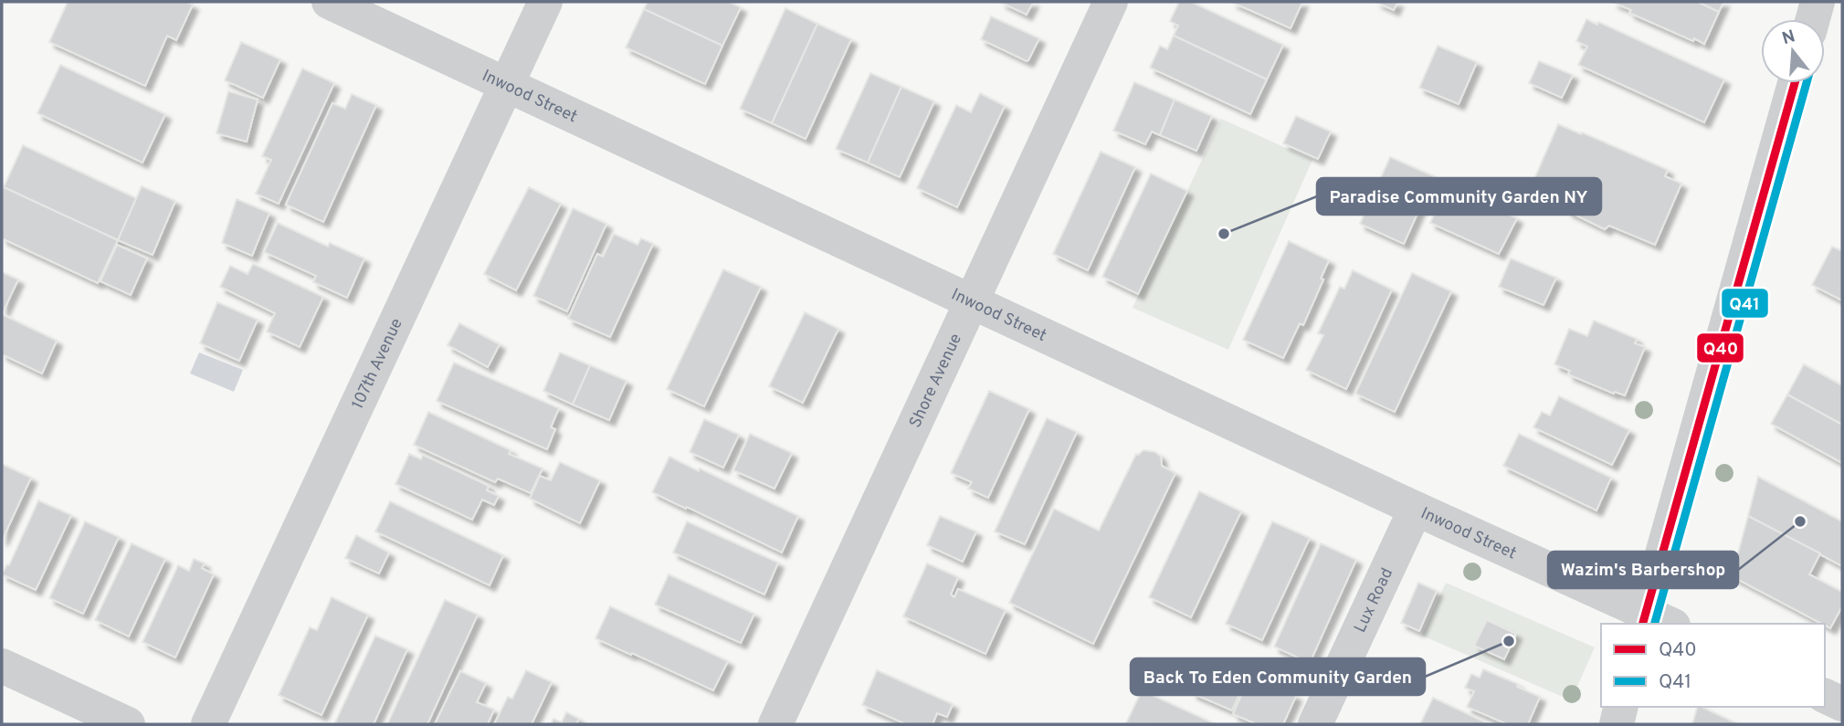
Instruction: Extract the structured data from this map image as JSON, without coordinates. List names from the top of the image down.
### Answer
{
  "streets": {
    "street": [
      "Inwood Street",
      "107th Avenue",
      "Shore Avenue",
      "Lux Road"
    ]
  },
  "crossings": [
    ["Inwood Street", "107th Avenue"],
    ["Inwood Street", "Shore Avenue"],
    ["Inwood Street", "Lux Road"]
  ],
  "places": ["Paradise Community Garden NY", "Wazim's Barbershop", "Back To Eden Community Garden"],
  "lines": ["transit line Q40", "transit line Q41"],
  "legend": ["Q40", "Q41"],
  "north": "top"
}
